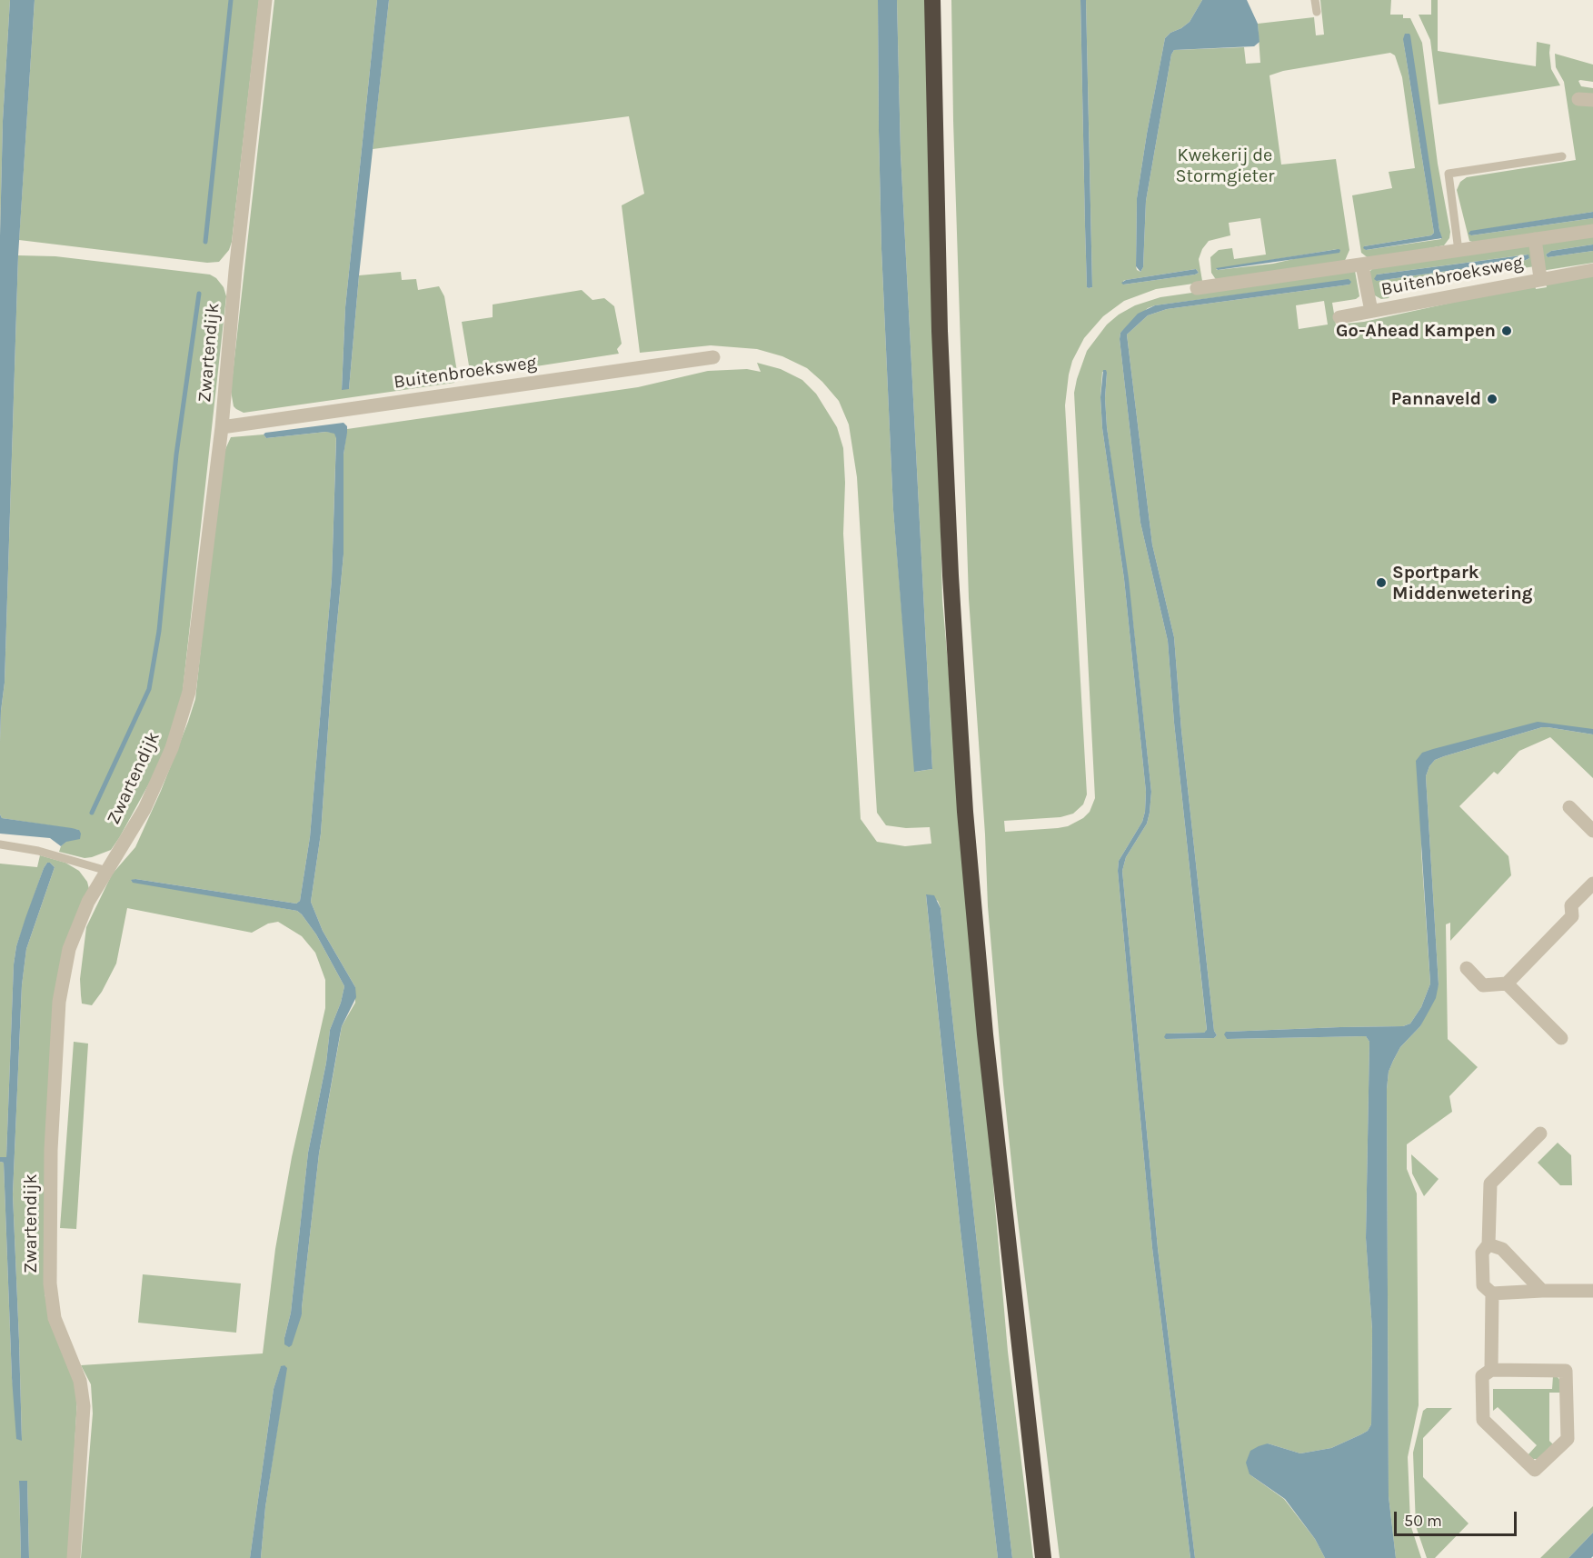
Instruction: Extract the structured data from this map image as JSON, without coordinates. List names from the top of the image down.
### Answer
{
  "streets": {
    "street": ["Buitenbroeksweg", "Zwartendijk"]
  },
  "crossings": [
    ["Buitenbroeksweg", "Zwartendijk"]
  ],
  "parks": ["Kwekerij de Stormgieter"],
  "places": ["Go-Ahead Kampen", "Pannaveld", "Sportpark Middenwetering"],
  "scale_bar": "50 m"
}
